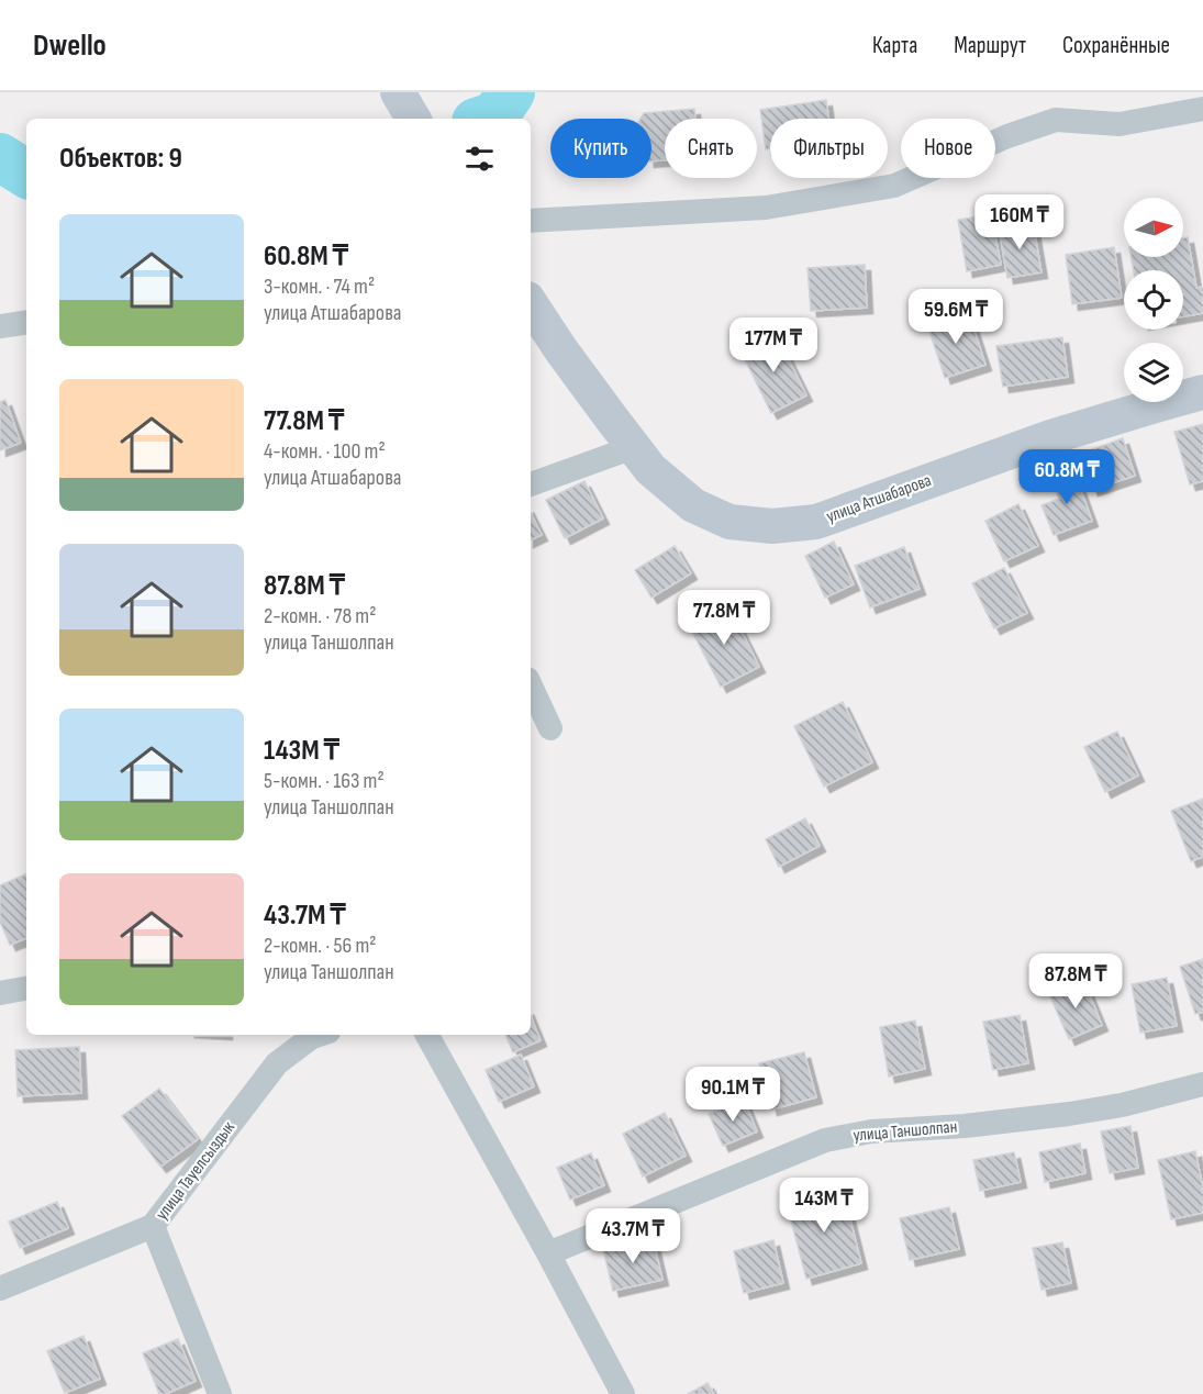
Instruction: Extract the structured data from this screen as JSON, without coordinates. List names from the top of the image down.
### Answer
{
  "streets": {
    "main road": ["улица Атшабарова"],
    "street": ["улица Таншолпан", "улица Тауелсыздык"]
  },
  "north": "right",
  "page": {
    "header": "Dwello",
    "nav": ["Карта", "Маршрут", "Сохранённые"],
    "chip": [
      "Купить",
      "Снять",
      "Фильтры",
      "Новое"
    ],
    "heading": "Объектов: 9",
    "price": [
      "160M ₸",
      "59.6M ₸",
      "177M ₸",
      "60.8M ₸",
      "77.8M ₸",
      "87.8M ₸",
      "90.1M ₸",
      "143M ₸",
      "43.7M ₸"
    ],
    "list": [
      {
        "name": "60.8M ₸",
        "note": "3-комн. · 74 m² · улица Атшабарова"
      },
      {
        "name": "77.8M ₸",
        "note": "4-комн. · 100 m² · улица Атшабарова"
      },
      {
        "name": "87.8M ₸",
        "note": "2-комн. · 78 m² · улица Таншолпан"
      },
      {
        "name": "143M ₸",
        "note": "5-комн. · 163 m² · улица Таншолпан"
      },
      {
        "name": "43.7M ₸",
        "note": "2-комн. · 56 m² · улица Таншолпан"
      }
    ]
  }
}
